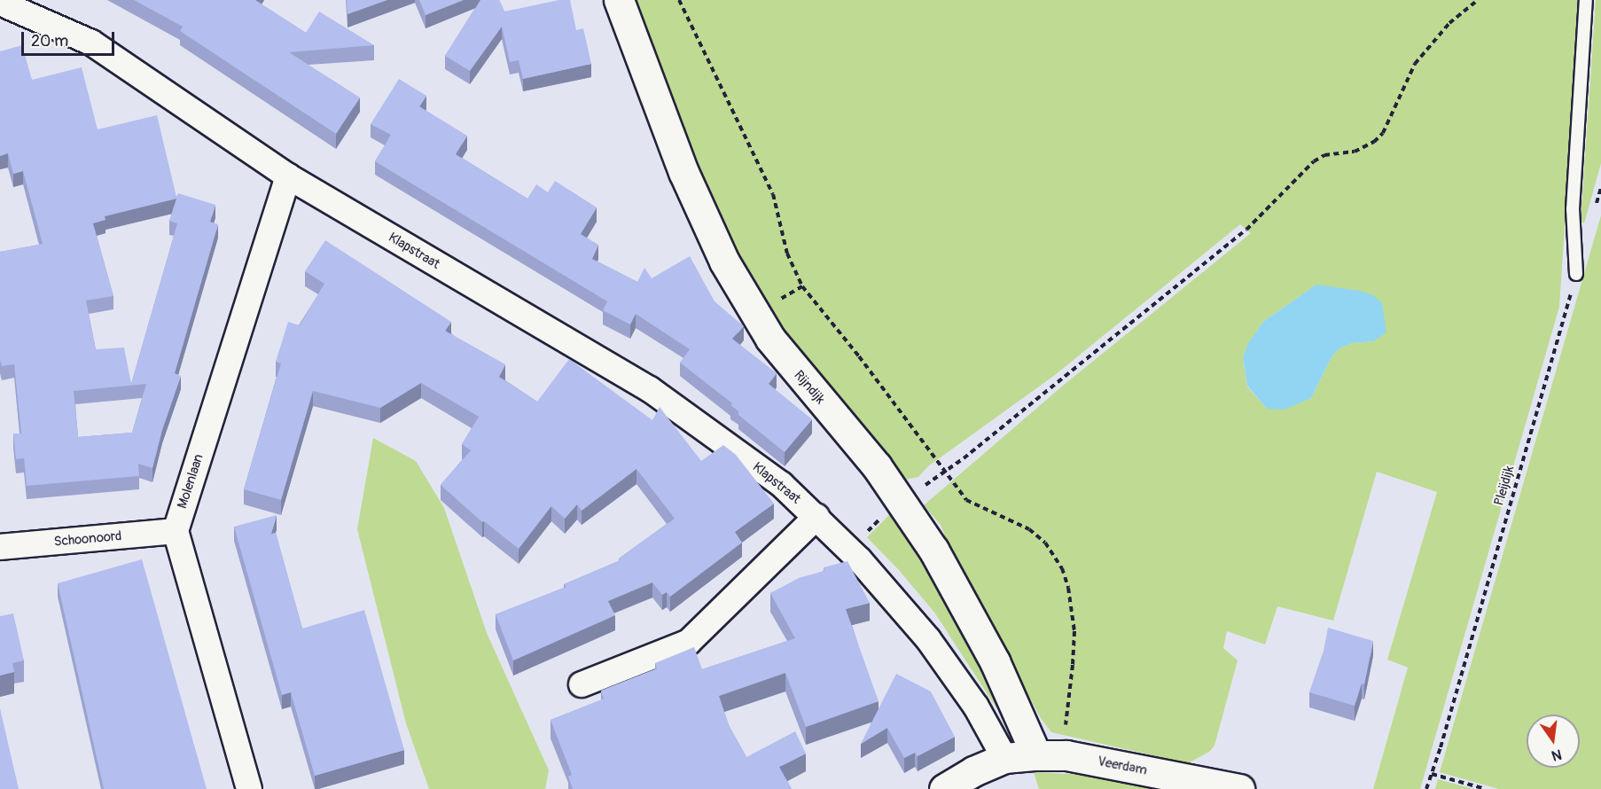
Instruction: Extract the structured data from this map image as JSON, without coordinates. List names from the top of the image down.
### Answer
{
  "streets": {
    "street": [
      "Klapstraat",
      "Rijndijk",
      "Molenlaan",
      "Schoonoord",
      "Veerdam"
    ],
    "path": ["Pleijdijk"]
  },
  "crossings": [
    ["Klapstraat", "Molenlaan"],
    ["Klapstraat", "Veerdam"],
    ["Rijndijk", "Veerdam"],
    ["Molenlaan", "Schoonoord"]
  ],
  "scale_bar": "20 m",
  "north": "bottom"
}
